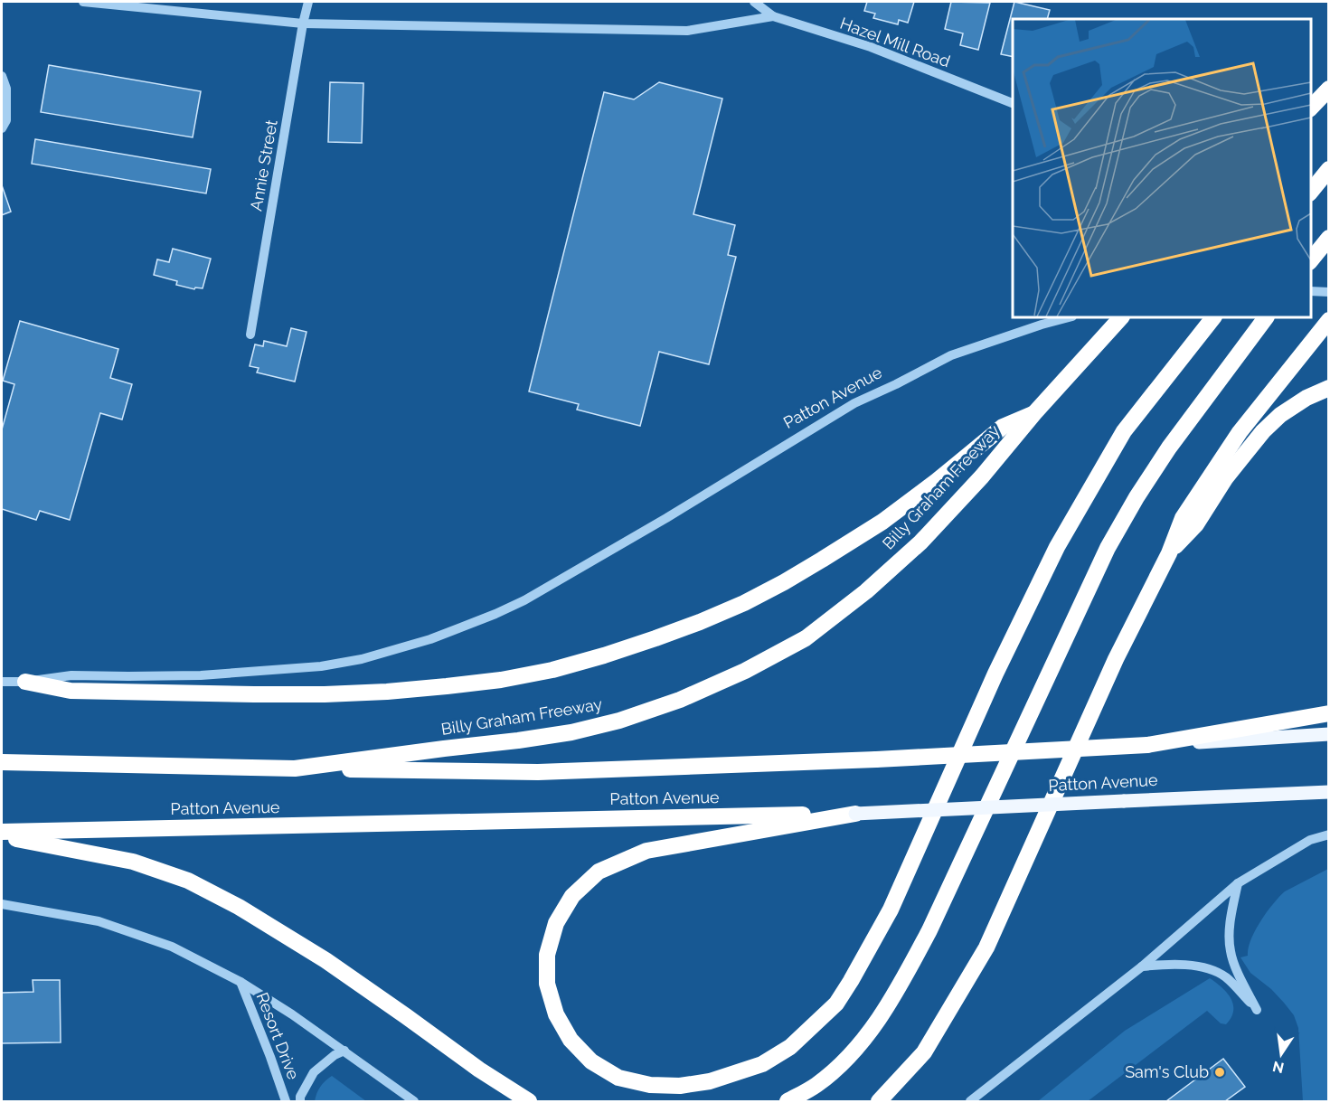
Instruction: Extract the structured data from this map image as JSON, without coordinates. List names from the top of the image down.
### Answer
{
  "streets": {
    "highway": ["Patton Avenue", "Billy Graham Freeway"],
    "street": ["Hazel Mill Road", "Annie Street", "Resort Drive"]
  },
  "crossings": [
    ["Hazel Mill Road", "Annie Street"],
    ["Patton Avenue", "Billy Graham Freeway"]
  ],
  "places": ["Sam's Club"],
  "north": "bottom"
}
